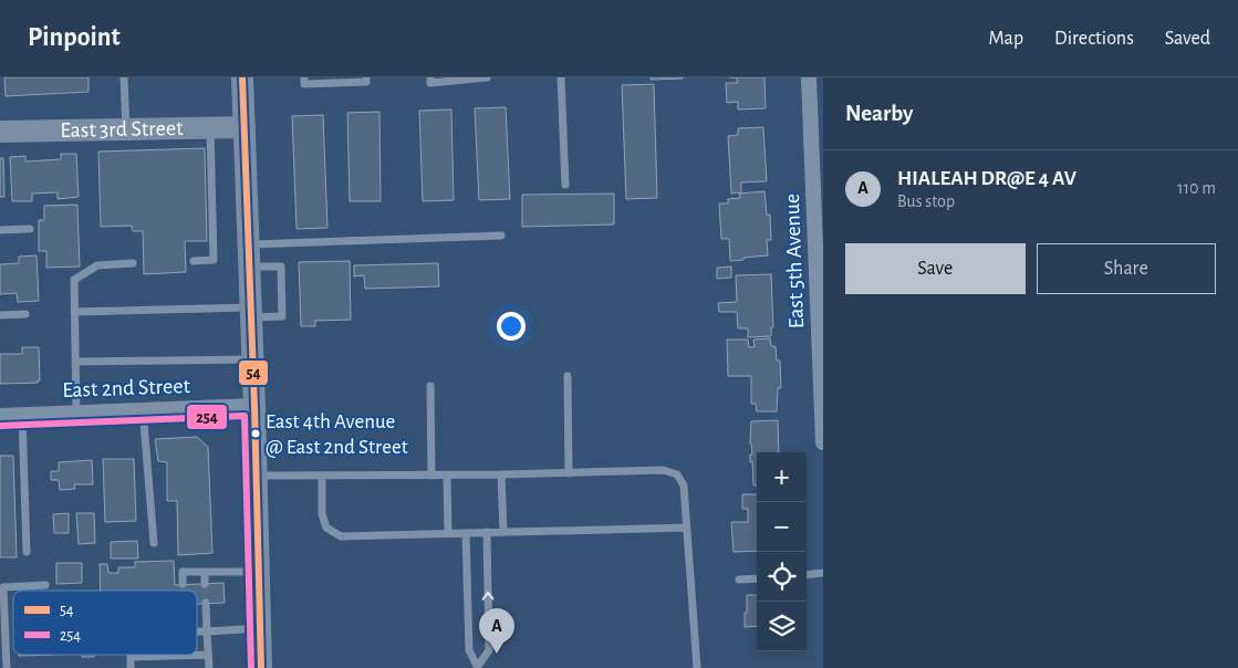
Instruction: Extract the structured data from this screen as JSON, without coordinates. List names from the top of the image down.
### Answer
{
  "streets": {
    "main road": ["East 3rd Street"],
    "street": ["East 5th Avenue", "East 2nd Street"]
  },
  "places": ["East 4th Avenue @ East 2nd Street"],
  "lines": ["transit line 54", "transit line 254"],
  "legend": ["54", "254"],
  "page": {
    "header": "Pinpoint",
    "nav": ["Map", "Directions", "Saved"],
    "heading": "Nearby",
    "list": [
      {
        "mark": "A",
        "name": "HIALEAH DR@E 4 AV",
        "note": "Bus stop",
        "value": "110 m"
      }
    ],
    "buttons": ["Save", "Share"],
    "map_buttons": ["+", "−"],
    "pins": "A"
  }
}
